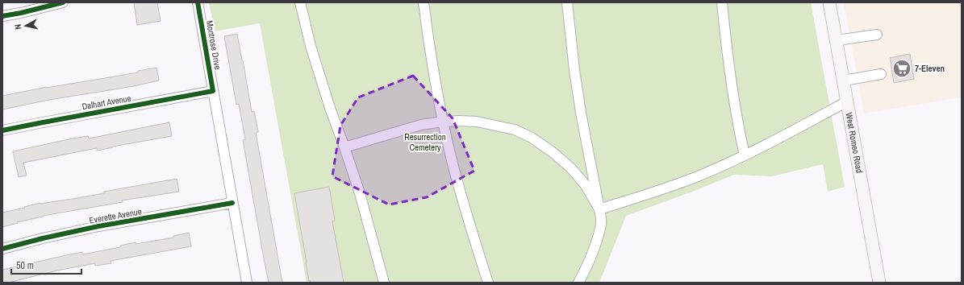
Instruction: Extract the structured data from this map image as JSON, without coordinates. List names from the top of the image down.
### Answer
{
  "streets": {
    "main road": ["West Romeo Road"],
    "street": ["Montrose Drive", "Dalhart Avenue", "Everette Avenue"]
  },
  "crossings": [
    ["Montrose Drive", "Dalhart Avenue"],
    ["Montrose Drive", "Everette Avenue"]
  ],
  "parks": ["Resurrection Cemetery"],
  "places": {
    "supermarket": ["7-Eleven"]
  },
  "scale_bar": "50 m",
  "north": "left"
}
